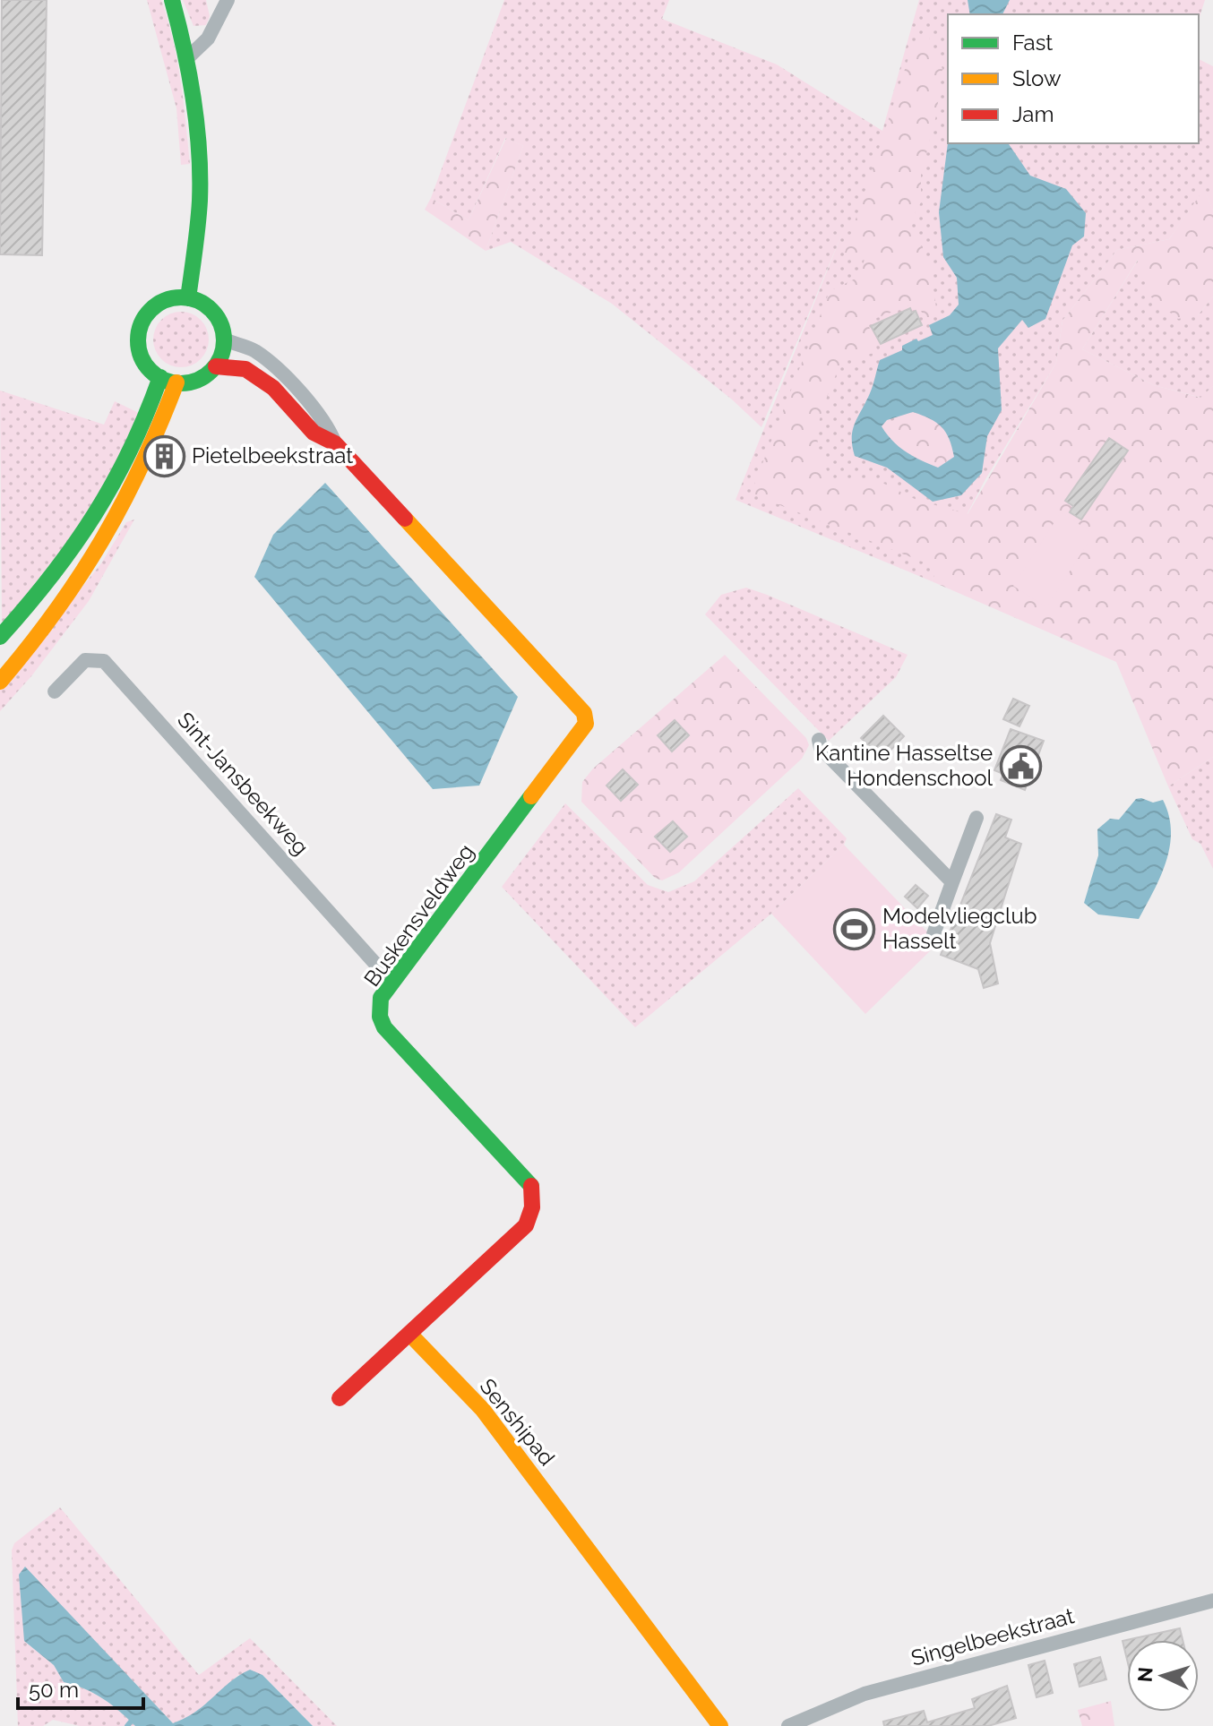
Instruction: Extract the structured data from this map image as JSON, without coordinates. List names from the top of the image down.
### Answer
{
  "streets": {
    "street": [
      "Sint-Jansbeekweg",
      "Buskensveldweg",
      "Senshipad",
      "Singelbeekstraat"
    ]
  },
  "crossings": [
    ["Sint-Jansbeekweg", "Buskensveldweg"],
    ["Buskensveldweg", "Senshipad"]
  ],
  "places": {
    "building": ["Pietelbeekstraat"],
    "public building": ["Kantine Hasseltse Hondenschool"],
    "sports": ["Modelvliegclub Hasselt"]
  },
  "legend": ["Fast", "Slow", "Jam"],
  "scale_bar": "50 m",
  "north": "left"
}
